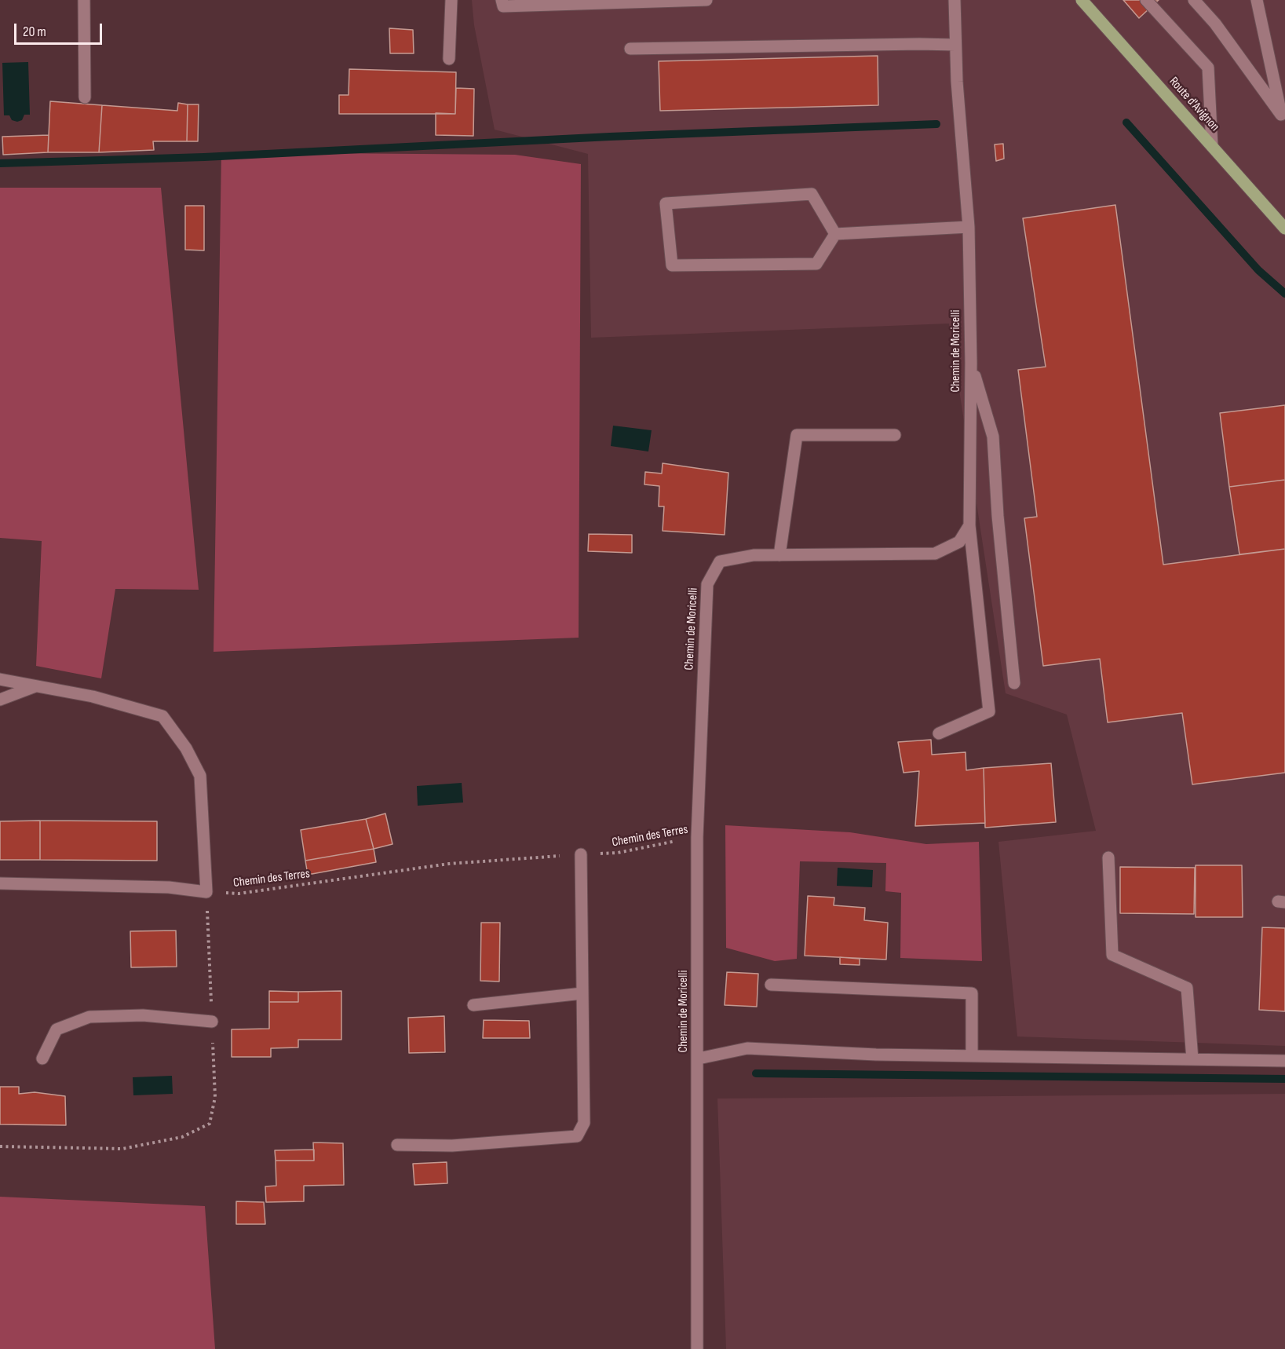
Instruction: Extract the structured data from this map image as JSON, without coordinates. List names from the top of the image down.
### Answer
{
  "streets": {
    "main road": ["Route d'Avignon"],
    "street": ["Chemin de Moricelli"],
    "path": ["Chemin des Terres"]
  },
  "crossings": [
    ["Chemin de Moricelli", "Chemin des Terres"]
  ],
  "scale_bar": "20 m"
}
